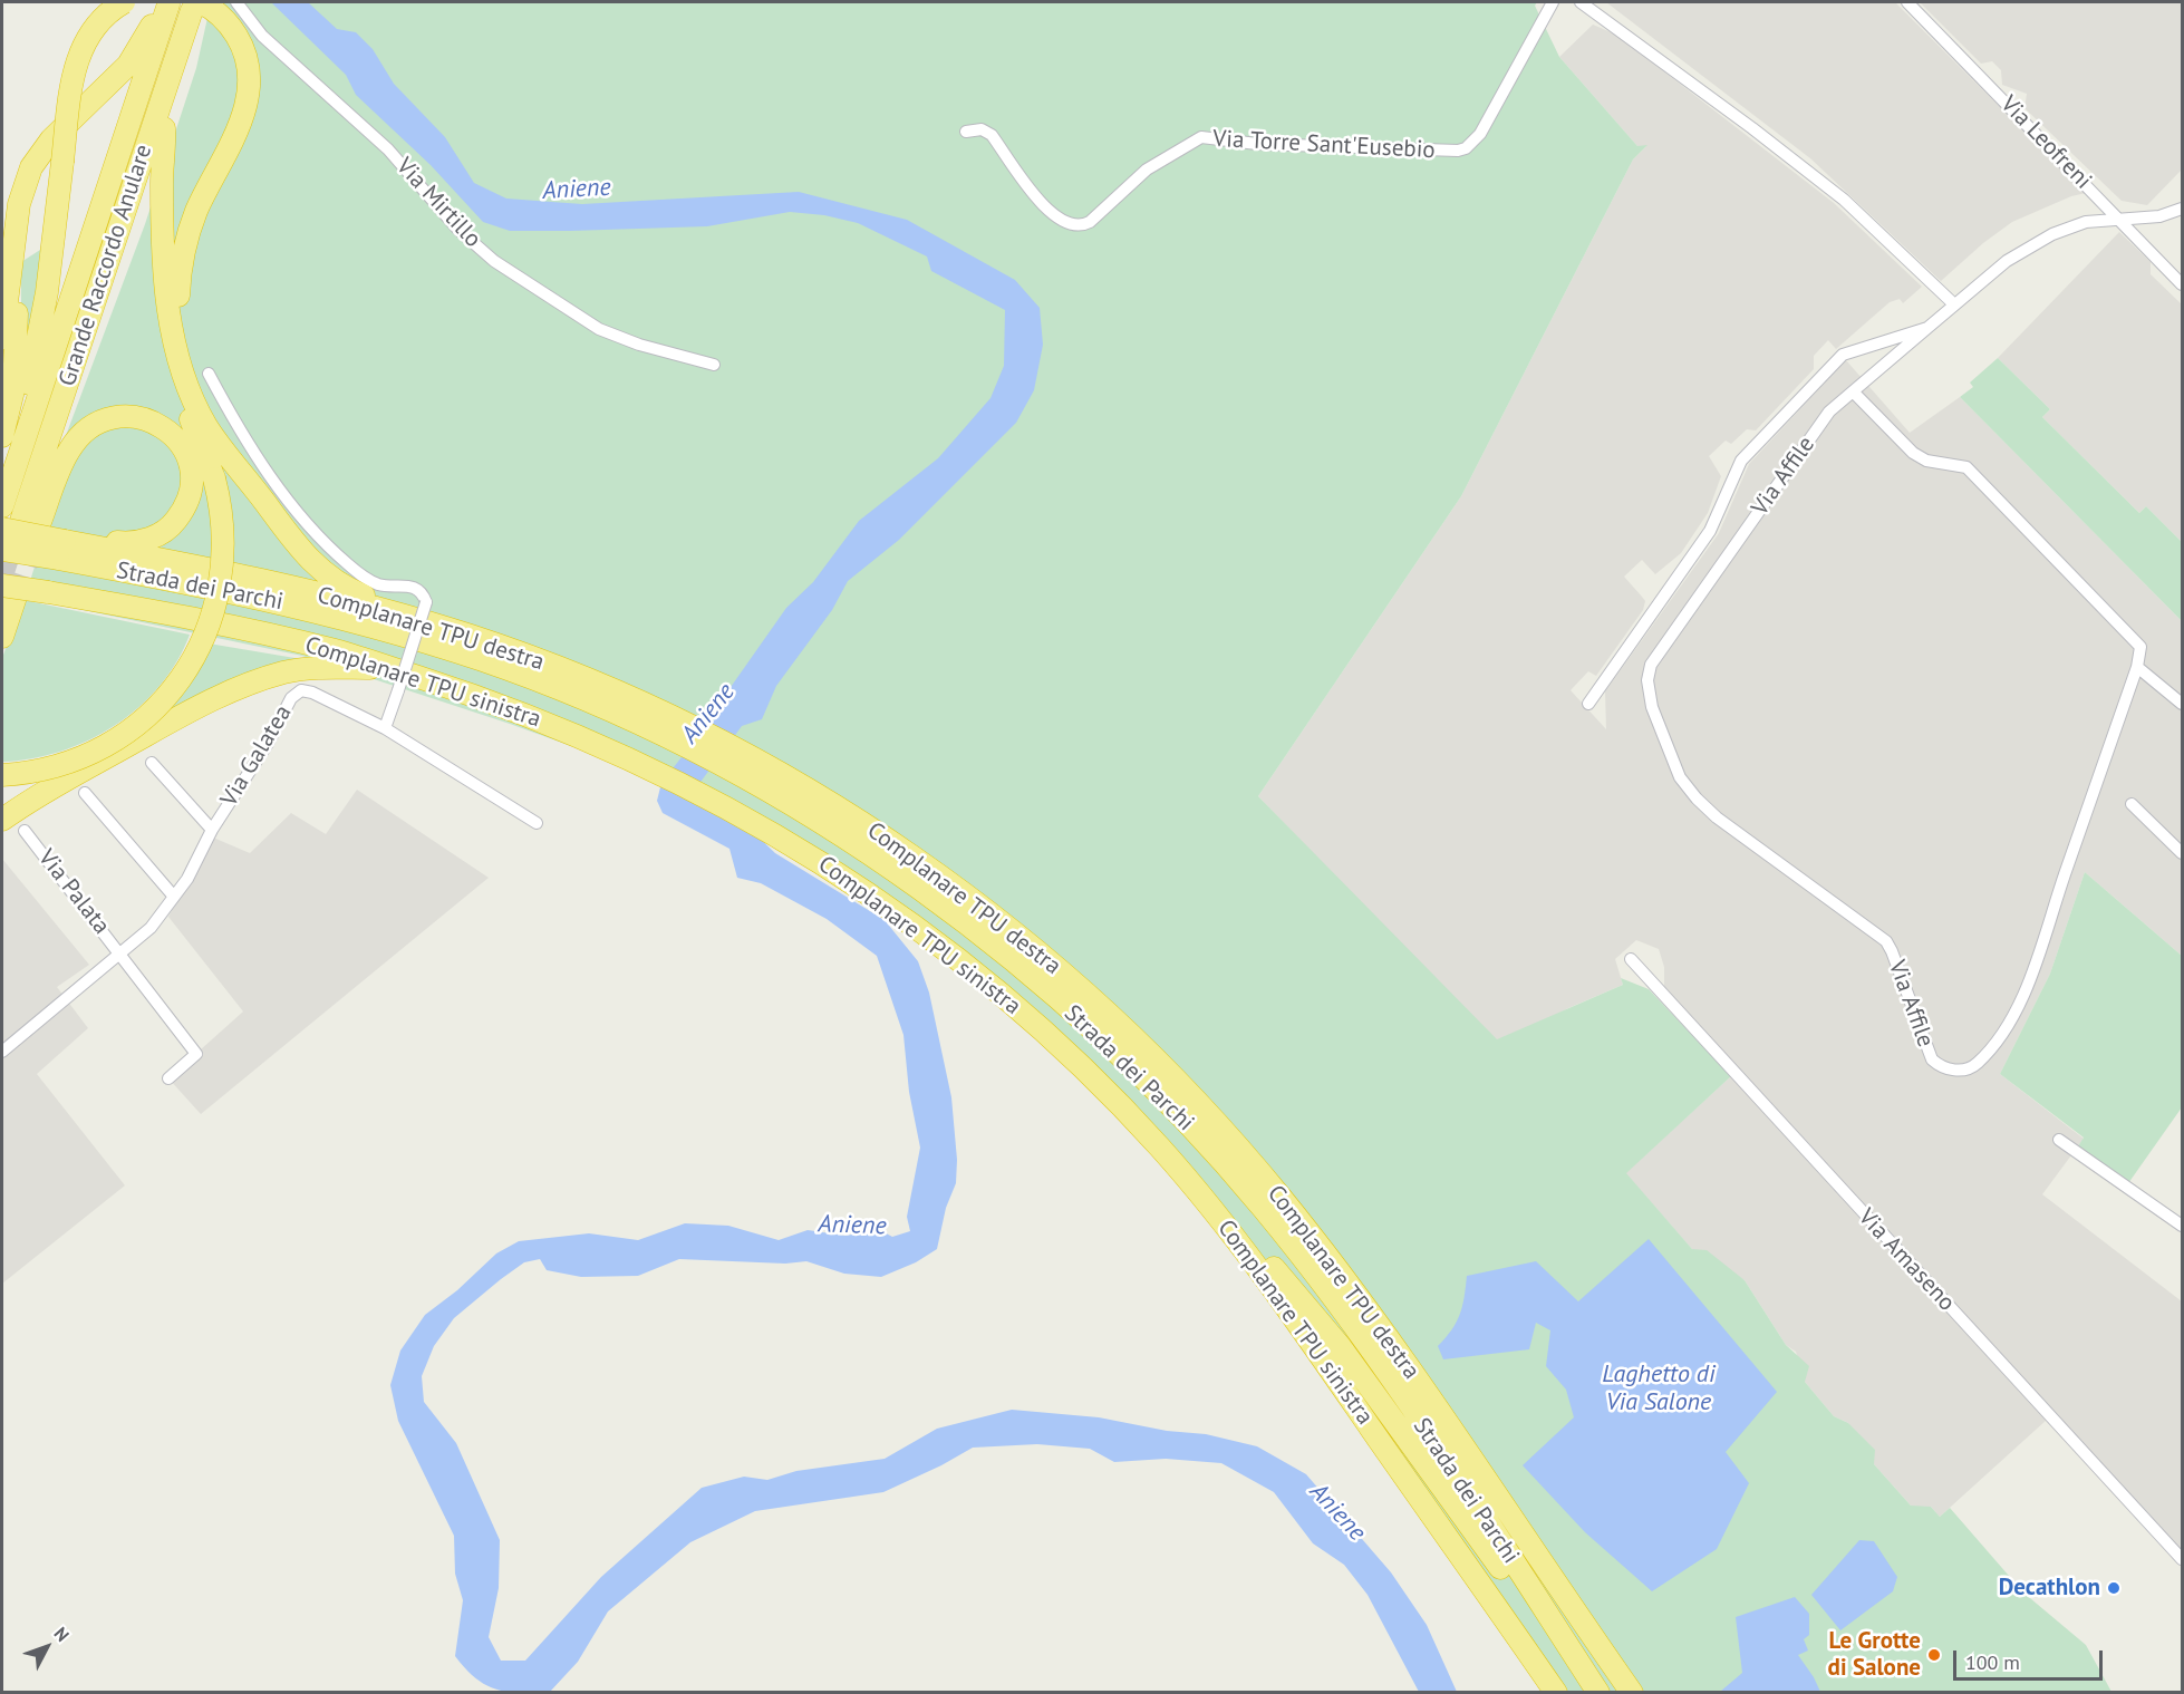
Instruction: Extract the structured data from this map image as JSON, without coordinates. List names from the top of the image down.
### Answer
{
  "streets": {
    "highway": [
      "Grande Raccordo Anulare",
      "Strada dei Parchi",
      "Complanare TPU destra",
      "Complanare TPU sinistra"
    ],
    "street": [
      "Via Leofreni",
      "Via Torre Sant'Eusebio",
      "Via Mirtillo",
      "Via Affile",
      "Via Galatea",
      "Via Palata",
      "Via Amaseno"
    ]
  },
  "crossings": [
    ["Via Leofreni", "Via Affile"],
    ["Grande Raccordo Anulare", "Complanare TPU destra"],
    ["Strada dei Parchi", "Complanare TPU destra"],
    ["Strada dei Parchi", "Complanare TPU sinistra"],
    ["Complanare TPU destra", "Complanare TPU sinistra"],
    ["Via Galatea", "Via Palata"]
  ],
  "water": ["Aniene", "Laghetto di Via Salone"],
  "places": ["Decathlon", "Le Grotte di Salone"],
  "scale_bar": "100 m",
  "north": "top right"
}
